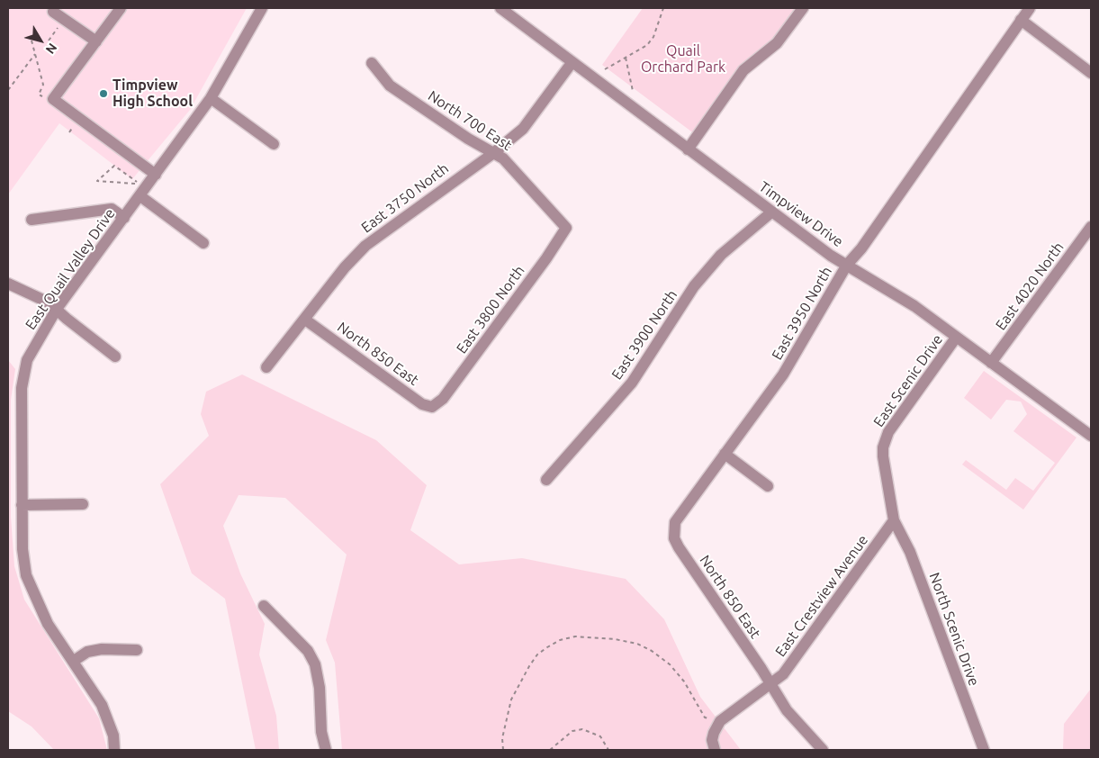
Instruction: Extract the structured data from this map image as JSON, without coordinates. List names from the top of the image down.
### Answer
{
  "streets": {
    "street": [
      "North 700 East",
      "East 3750 North",
      "Timpview Drive",
      "East Quail Valley Drive",
      "East 4020 North",
      "East 3800 North",
      "East 3950 North",
      "East 3900 North",
      "North 850 East",
      "East Scenic Drive",
      "East Crestview Avenue",
      "North Scenic Drive"
    ]
  },
  "crossings": [
    ["North 700 East", "East 3750 North"],
    ["North 700 East", "East 3800 North"],
    ["East 3750 North", "Timpview Drive"],
    ["East 3750 North", "North 850 East"],
    ["Timpview Drive", "East 4020 North"],
    ["Timpview Drive", "East 3950 North"],
    ["Timpview Drive", "East 3900 North"],
    ["Timpview Drive", "East Scenic Drive"],
    ["East 3800 North", "North 850 East"],
    ["East 3950 North", "North 850 East"],
    ["North 850 East", "East Crestview Avenue"],
    ["East Scenic Drive", "East Crestview Avenue"],
    ["East Scenic Drive", "North Scenic Drive"],
    ["East Crestview Avenue", "North Scenic Drive"]
  ],
  "parks": ["Quail Orchard Park"],
  "places": ["Timpview High School"],
  "north": "bottom right"
}
